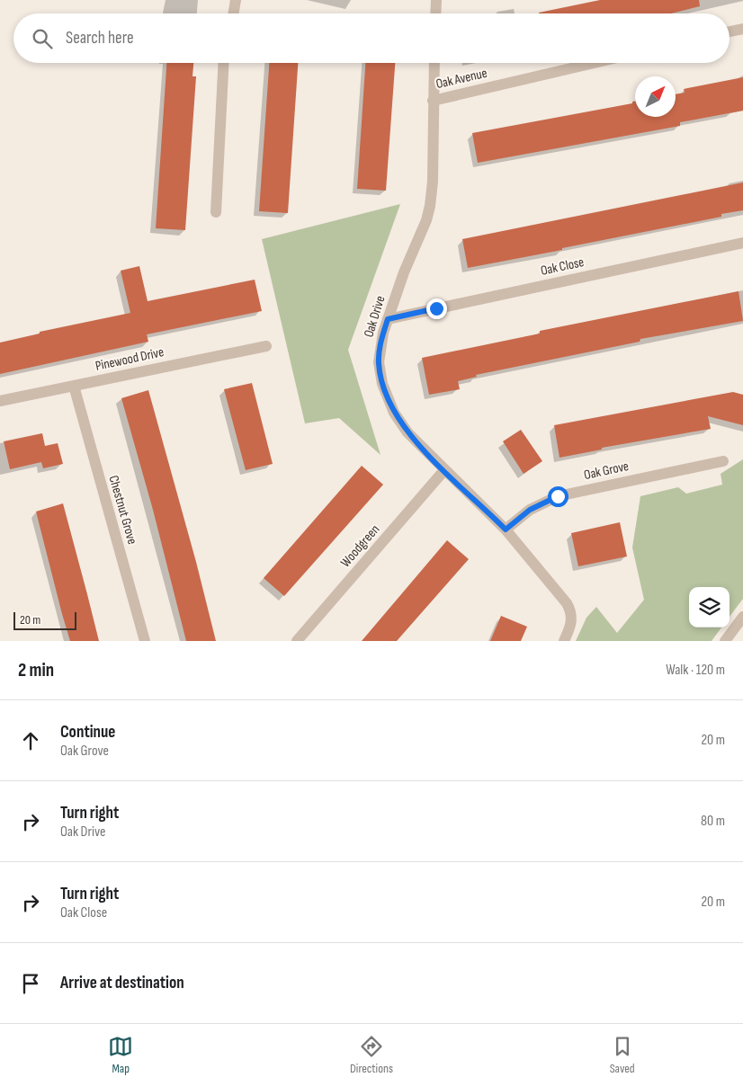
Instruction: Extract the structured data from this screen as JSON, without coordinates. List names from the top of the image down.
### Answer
{
  "streets": {
    "street": [
      "Oak Avenue",
      "Oak Close",
      "Oak Drive",
      "Pinewood Drive",
      "Oak Grove",
      "Chestnut Grove",
      "Woodgreen"
    ]
  },
  "crossings": [
    ["Oak Avenue", "Oak Drive"],
    ["Oak Close", "Oak Drive"],
    ["Oak Drive", "Oak Grove"],
    ["Oak Drive", "Woodgreen"],
    ["Pinewood Drive", "Chestnut Grove"]
  ],
  "scale_bar": "20 m",
  "north": "top right",
  "page": {
    "search": "Search here",
    "scale": "20 m",
    "heading": ["2 min", "Walk · 120 m"],
    "list": [
      ["Continue", "Oak Grove", "20 m"],
      ["Turn right", "Oak Drive", "80 m"],
      ["Turn right", "Oak Close", "20 m"],
      "Arrive at destination"
    ],
    "nav": ["Map", "Directions", "Saved"]
  }
}
